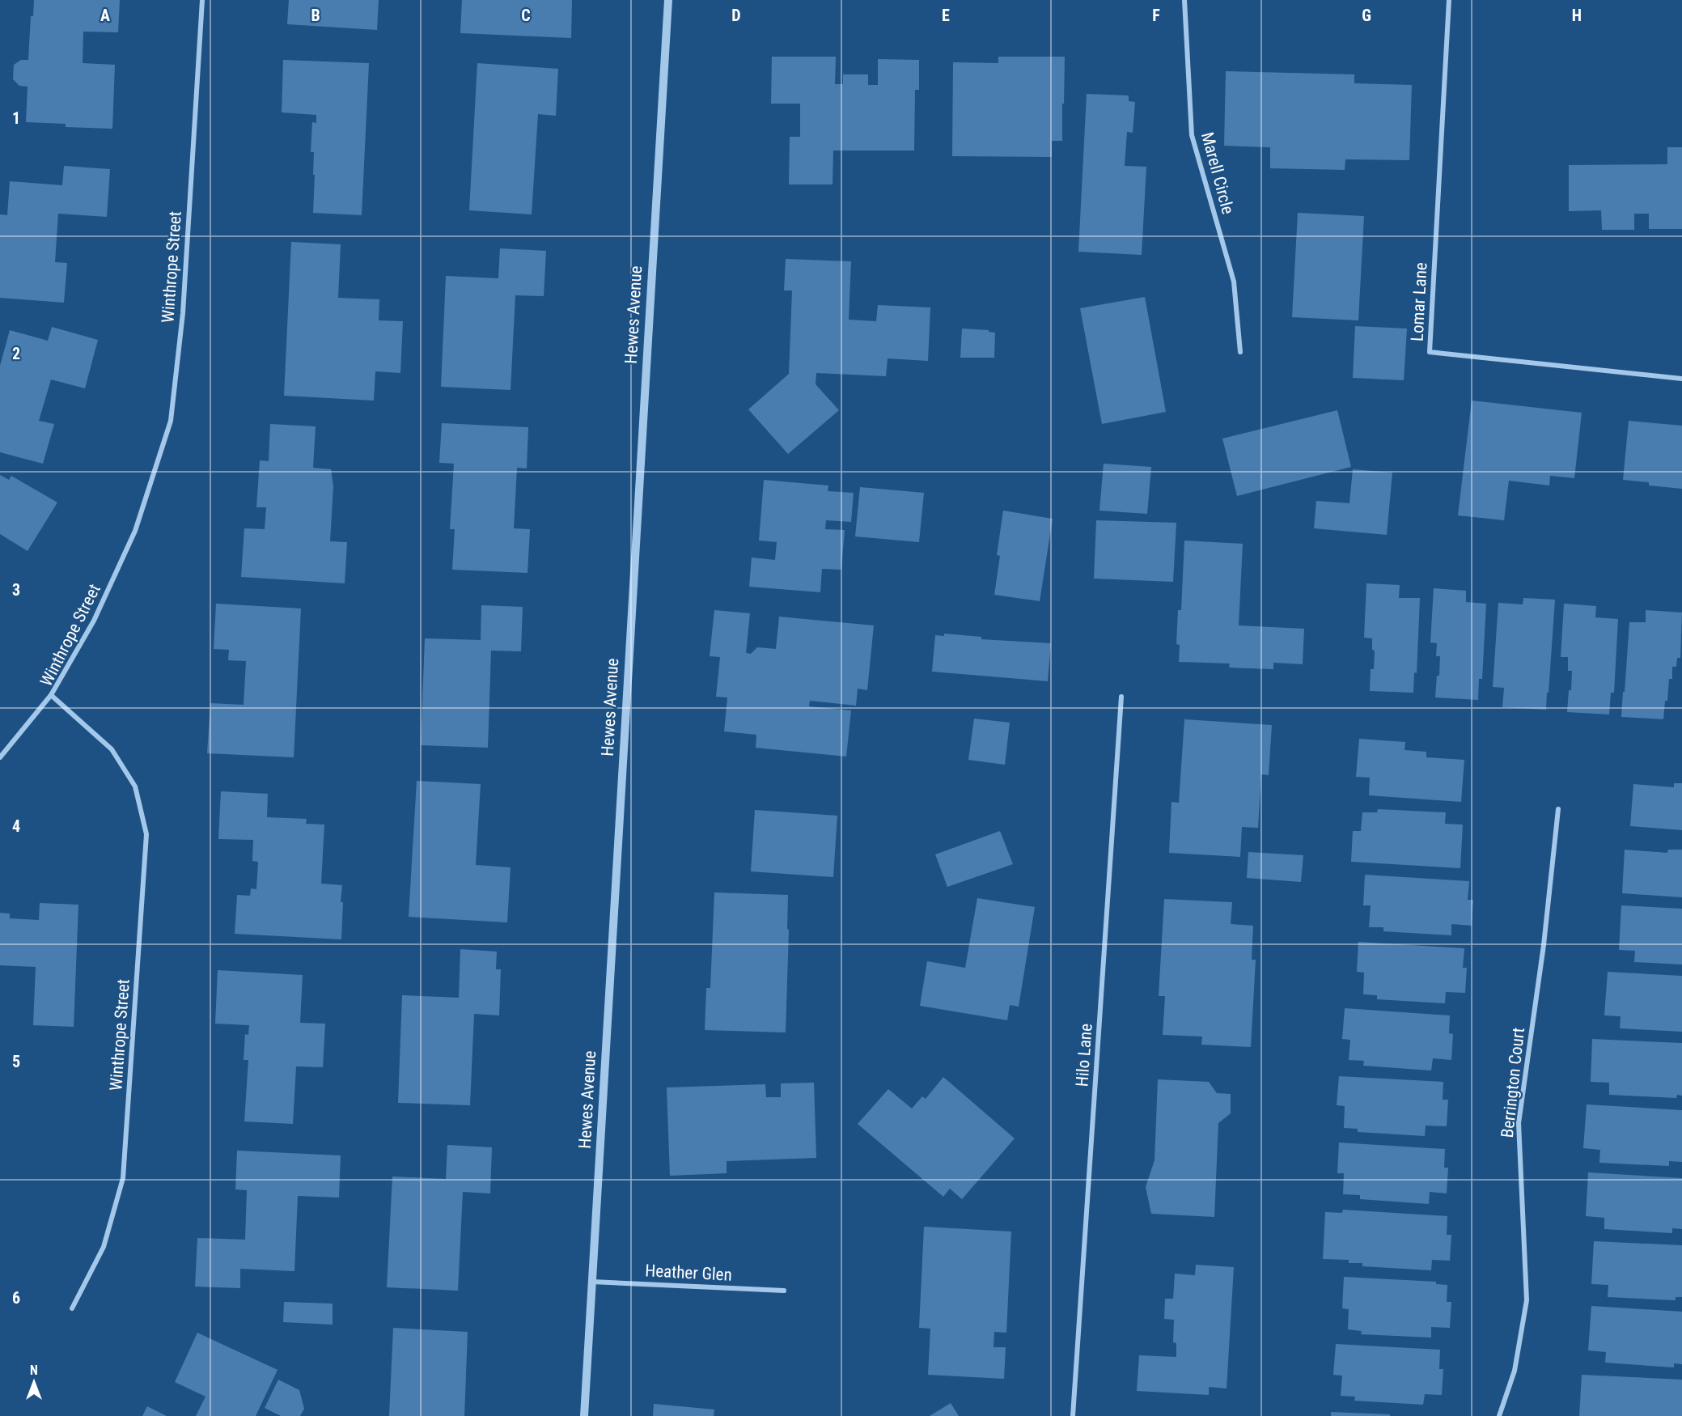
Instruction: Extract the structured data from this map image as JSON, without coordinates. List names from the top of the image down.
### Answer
{
  "streets": {
    "street": [
      "Marell Circle",
      "Winthrope Street",
      "Lomar Lane",
      "Hewes Avenue",
      "Hilo Lane",
      "Berrington Court",
      "Heather Glen"
    ]
  },
  "crossings": [
    ["Hewes Avenue", "Heather Glen"]
  ],
  "north": "top",
  "grid": {
    "columns": [
      "A",
      "B",
      "C",
      "D",
      "E",
      "F",
      "G",
      "H"
    ],
    "rows": [
      "1",
      "2",
      "3",
      "4",
      "5",
      "6"
    ]
  }
}
